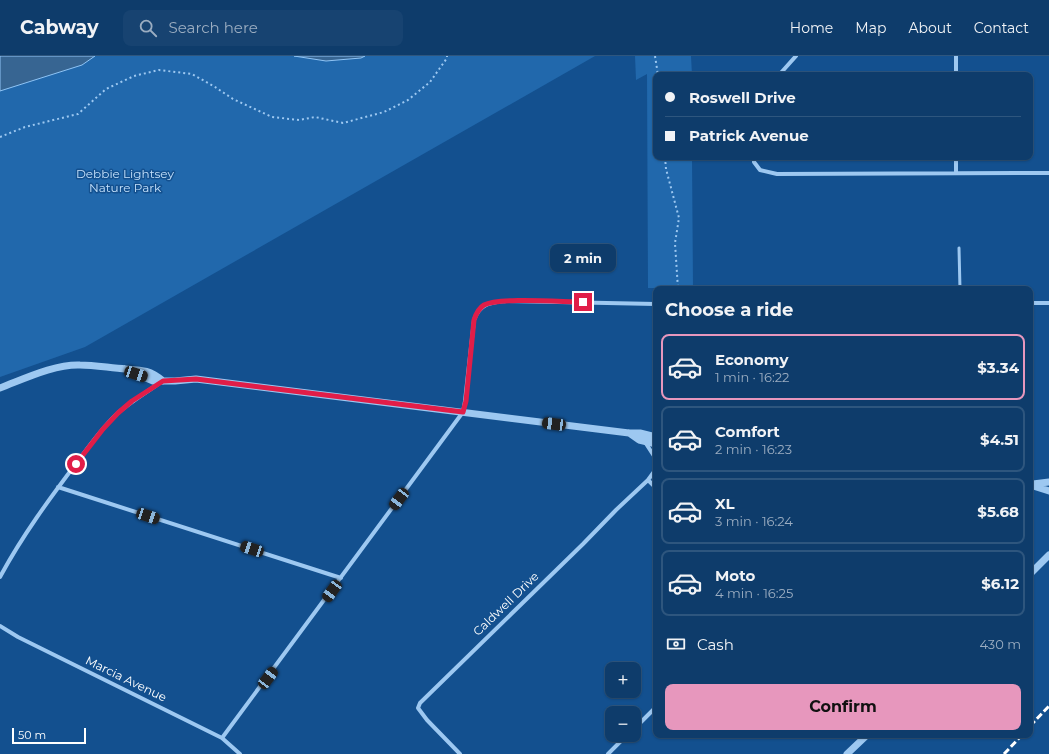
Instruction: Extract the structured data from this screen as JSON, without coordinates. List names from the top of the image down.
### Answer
{
  "streets": {
    "street": ["Caldwell Drive", "Marcia Avenue"]
  },
  "parks": ["Debbie Lightsey Nature Park"],
  "scale_bar": "50 m",
  "page": {
    "header": "Cabway",
    "search": "Search here",
    "nav": [
      "Home",
      "Map",
      "About",
      "Contact"
    ],
    "banner": ["Roswell Drive", "Patrick Avenue"],
    "bubble": "2 min",
    "heading": "Choose a ride",
    "list": [
      {
        "name": "Economy",
        "note": "1 min · 16:22",
        "value": "$3.34"
      },
      {
        "name": "Comfort",
        "note": "2 min · 16:23",
        "value": "$4.51"
      },
      {
        "name": "XL",
        "note": "3 min · 16:24",
        "value": "$5.68"
      },
      {
        "name": "Moto",
        "note": "4 min · 16:25",
        "value": "$6.12"
      }
    ],
    "pay": ["Cash", "430 m"],
    "map_buttons": ["+", "−"],
    "buttons": "Confirm",
    "scale": "50 m"
  }
}
